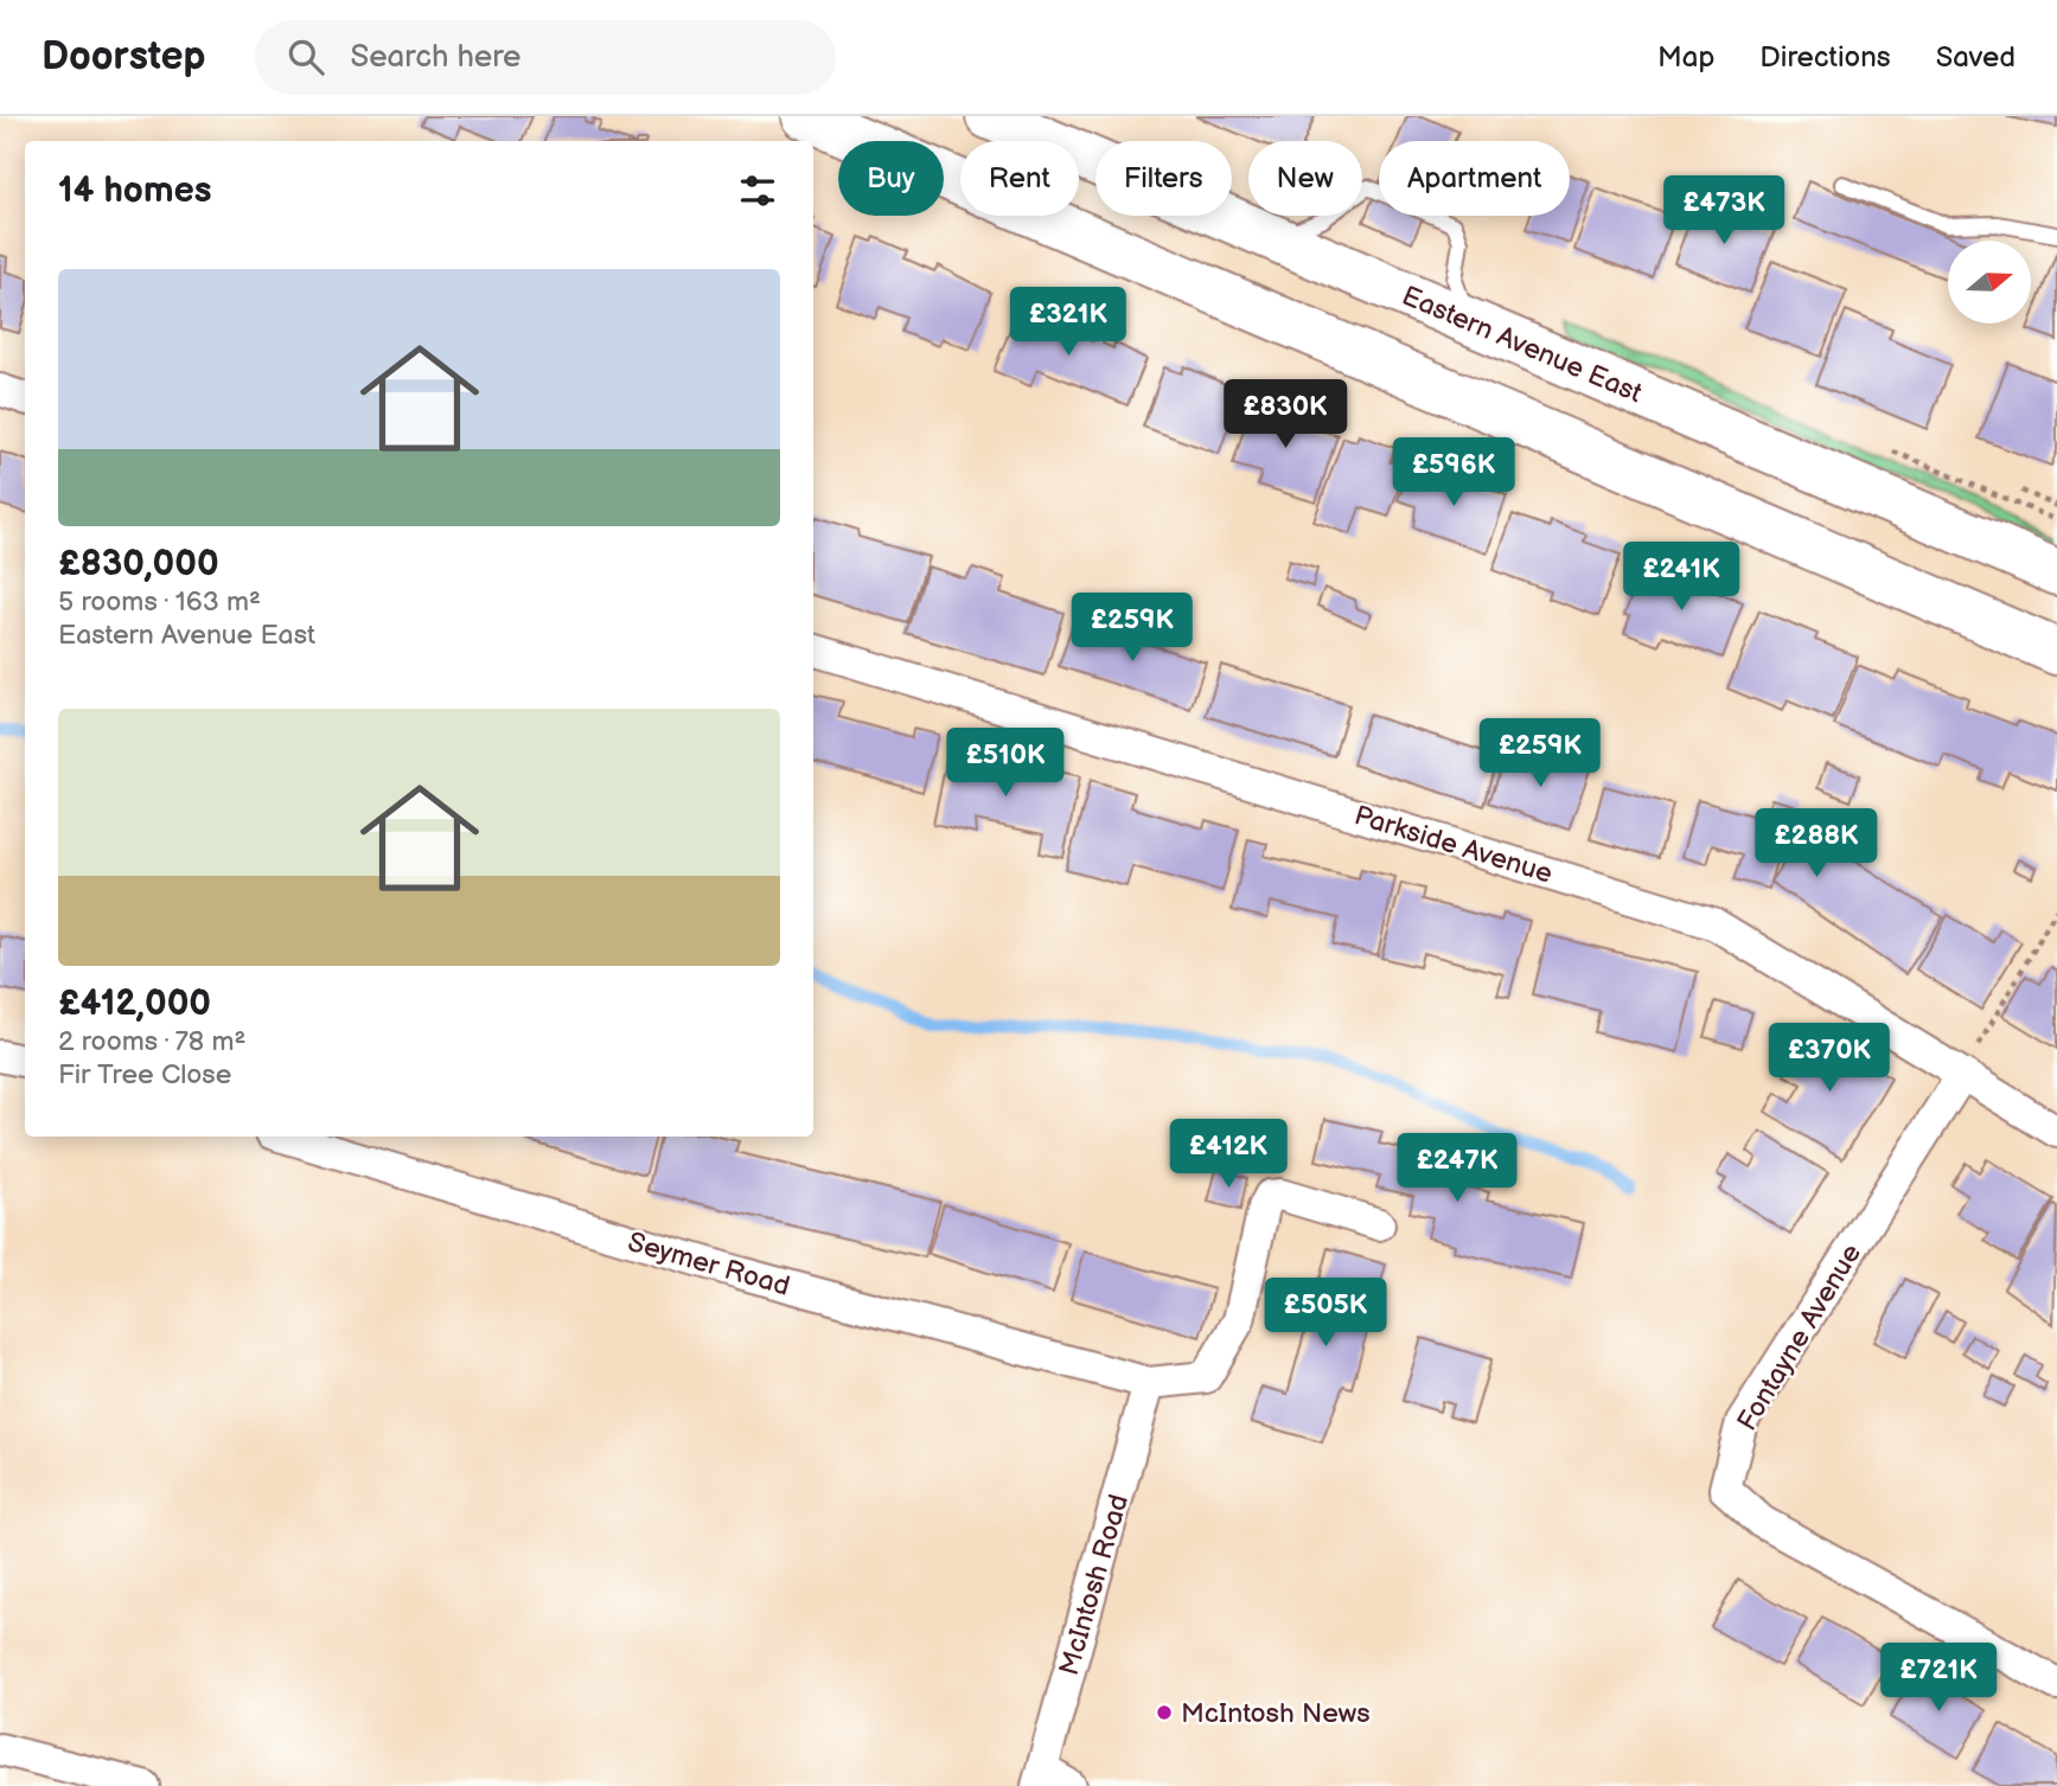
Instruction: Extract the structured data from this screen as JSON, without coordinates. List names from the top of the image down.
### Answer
{
  "streets": {
    "highway": ["Eastern Avenue East"],
    "street": [
      "Parkside Avenue",
      "Seymer Road",
      "Fontayne Avenue",
      "McIntosh Road"
    ]
  },
  "crossings": [
    ["Parkside Avenue", "Fontayne Avenue"],
    ["Seymer Road", "McIntosh Road"]
  ],
  "places": ["McIntosh News"],
  "north": "right",
  "page": {
    "header": "Doorstep",
    "search": "Search here",
    "nav": ["Map", "Directions", "Saved"],
    "chip": [
      "Buy",
      "Rent",
      "Filters",
      "New",
      "Apartment"
    ],
    "heading": "14 homes",
    "price": [
      "£473K",
      "£321K",
      "£830K",
      "£596K",
      "£241K",
      "£259K",
      "£259K",
      "£510K",
      "£288K",
      "£370K",
      "£412K",
      "£247K",
      "£505K",
      "£721K"
    ],
    "list": [
      {
        "name": "£830,000",
        "note": "5 rooms · 163 m² · Eastern Avenue East"
      },
      {
        "name": "£412,000",
        "note": "2 rooms · 78 m² · Fir Tree Close"
      }
    ]
  }
}
